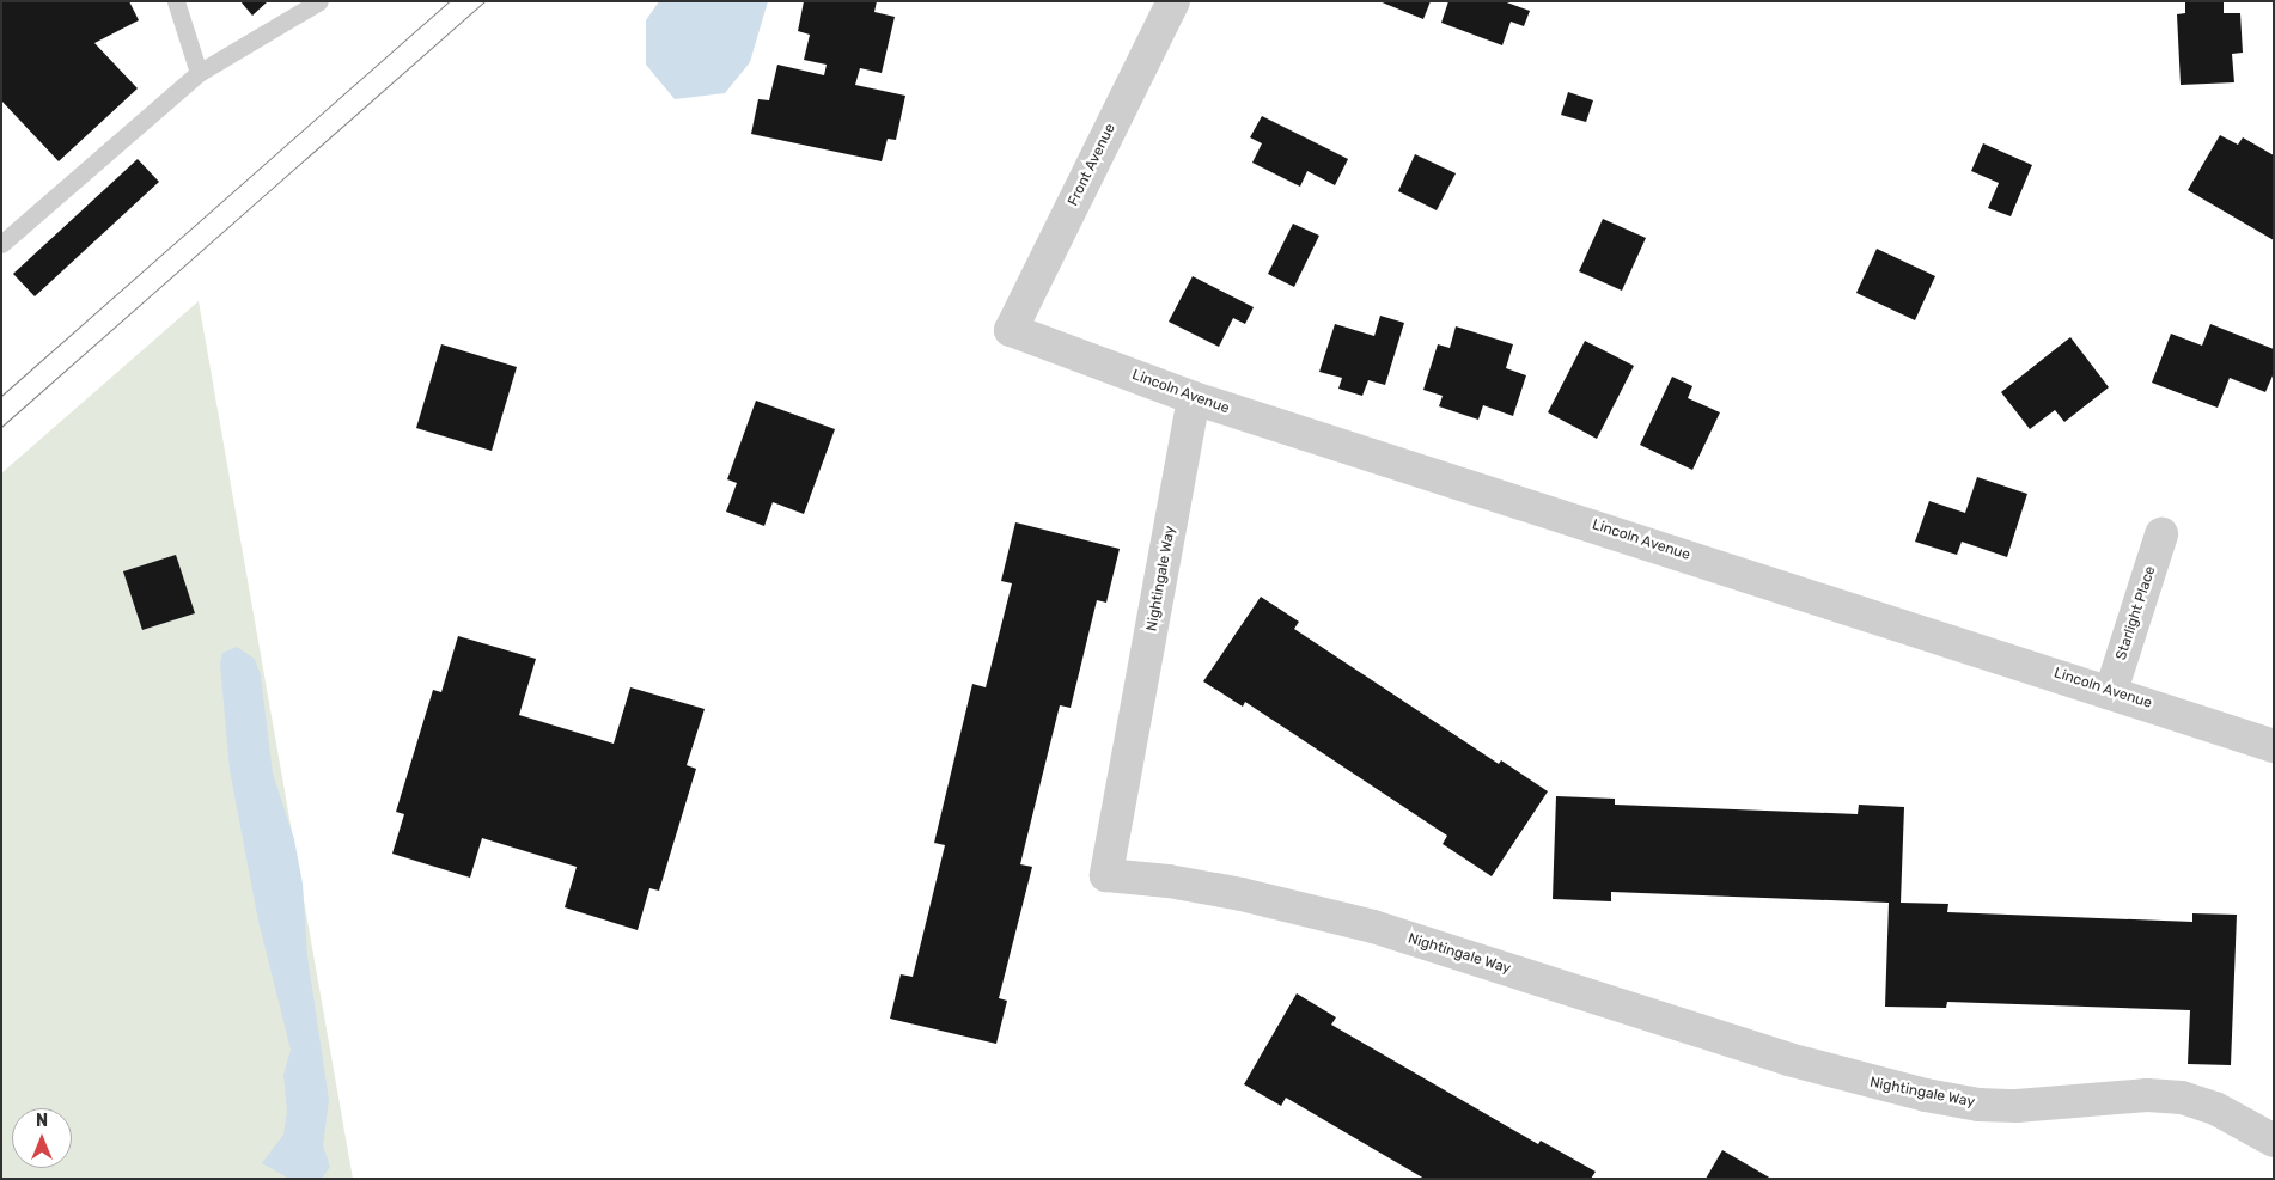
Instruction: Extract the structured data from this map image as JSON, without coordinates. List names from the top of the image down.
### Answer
{
  "streets": {
    "street": [
      "Front Avenue",
      "Lincoln Avenue",
      "Nightingale Way",
      "Starlight Place"
    ]
  },
  "crossings": [
    ["Front Avenue", "Lincoln Avenue"],
    ["Lincoln Avenue", "Nightingale Way"],
    ["Lincoln Avenue", "Starlight Place"]
  ],
  "north": "top"
}
